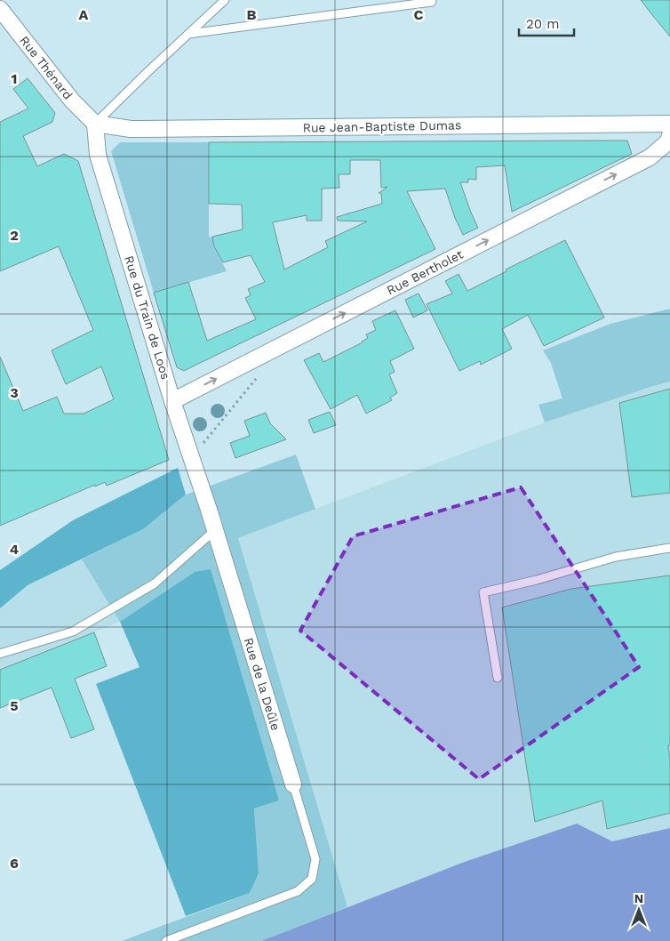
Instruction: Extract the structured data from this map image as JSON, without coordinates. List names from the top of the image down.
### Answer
{
  "streets": {
    "street": [
      "Rue Thénard",
      "Rue Jean-Baptiste Dumas",
      "Rue Bertholet",
      "Rue du Train de Loos",
      "Rue de la Deûle"
    ]
  },
  "crossings": [
    ["Rue Thénard", "Rue Jean-Baptiste Dumas"],
    ["Rue Thénard", "Rue du Train de Loos"],
    ["Rue Jean-Baptiste Dumas", "Rue du Train de Loos"],
    ["Rue Bertholet", "Rue du Train de Loos"],
    ["Rue du Train de Loos", "Rue de la Deûle"]
  ],
  "one_way": ["Rue Bertholet"],
  "scale_bar": "20 m",
  "north": "top",
  "grid": {
    "columns": ["A", "B", "C"],
    "rows": [
      "1",
      "2",
      "3",
      "4",
      "5",
      "6"
    ]
  }
}
